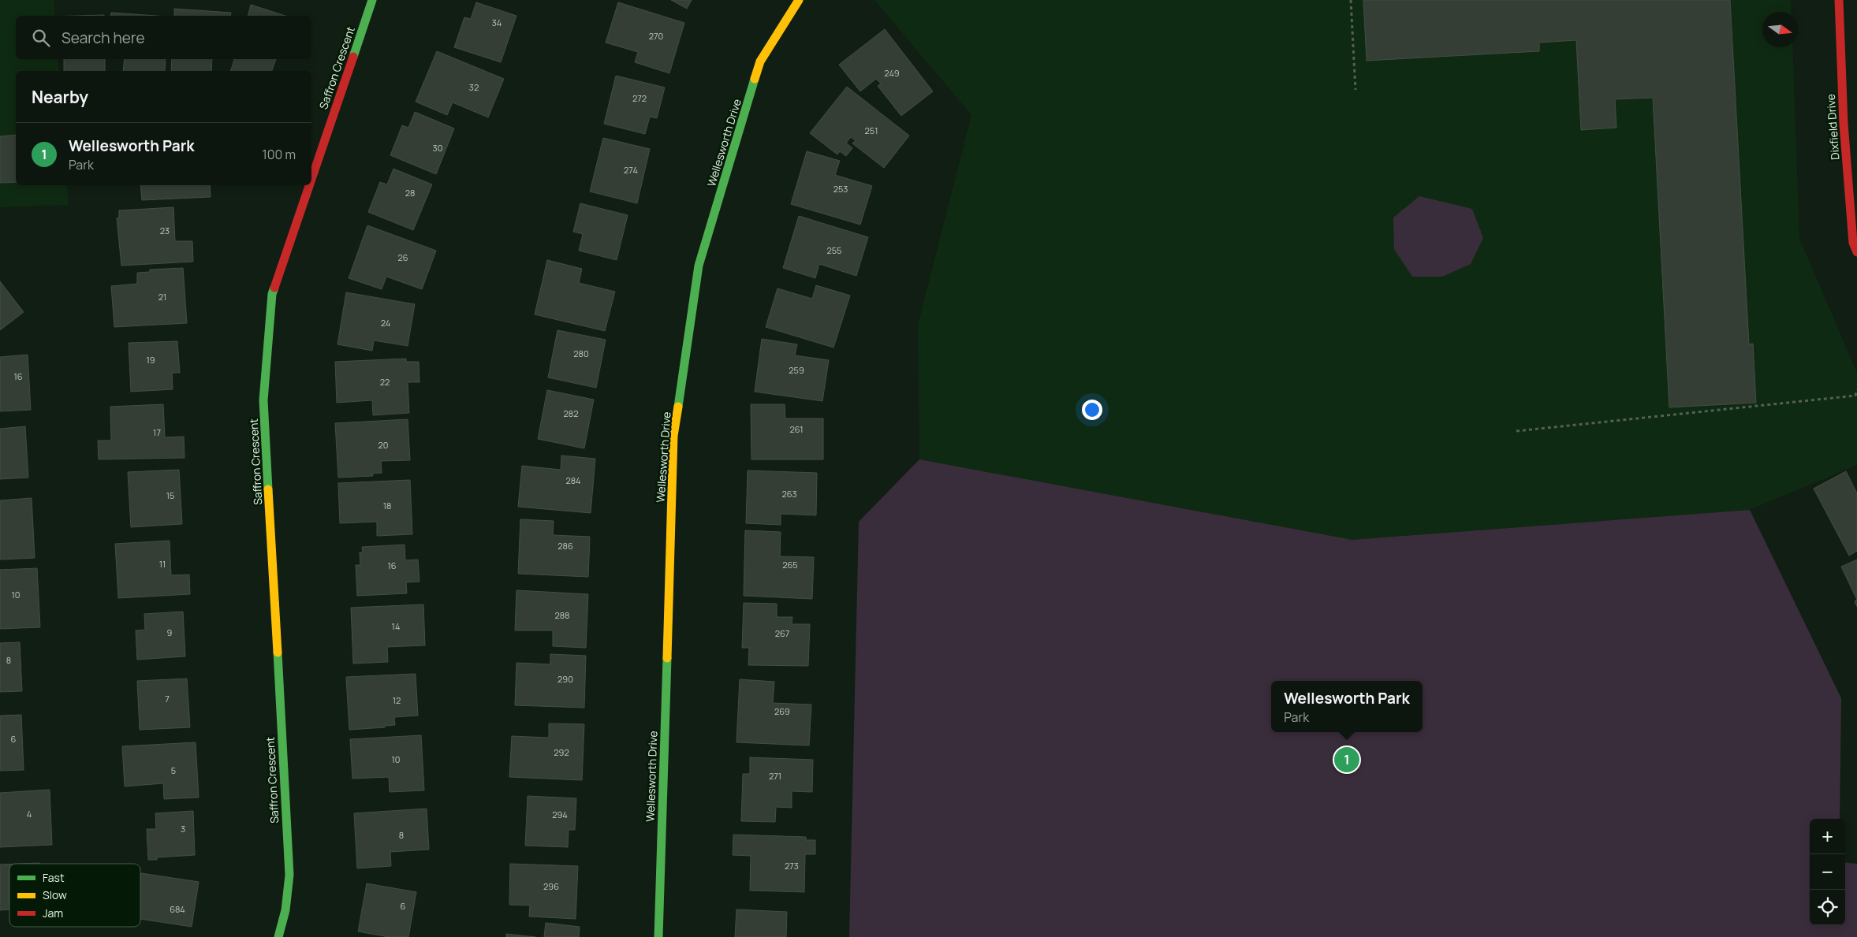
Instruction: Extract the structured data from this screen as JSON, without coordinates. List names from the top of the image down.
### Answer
{
  "streets": {
    "street": ["Saffron Crescent", "Dixfield Drive", "Wellesworth Drive"]
  },
  "house_numbers": [
    "34",
    "270",
    "249",
    "32",
    "272",
    "251",
    "30",
    "274",
    "253",
    "28",
    "23",
    "255",
    "26",
    "21",
    "24",
    "280",
    "19",
    "259",
    "16",
    "22",
    "282",
    "261",
    "17",
    "20",
    "284",
    "263",
    "15",
    "18",
    "286",
    "11",
    "265",
    "16",
    "10",
    "288",
    "14",
    "9",
    "267",
    "8",
    "290",
    "7",
    "12",
    "269",
    "6",
    "292",
    "10",
    "5",
    "271",
    "4",
    "294",
    "3",
    "8",
    "273",
    "296",
    "6",
    "684"
  ],
  "legend": ["Fast", "Slow", "Jam"],
  "north": "right",
  "page": {
    "search": "Search here",
    "heading": "Nearby",
    "list": [
      {
        "mark": "1",
        "name": "Wellesworth Park",
        "note": "Park",
        "value": "100 m"
      }
    ],
    "popup": ["Wellesworth Park", "Park"],
    "pins": "1",
    "map_buttons": ["+", "−"]
  }
}
